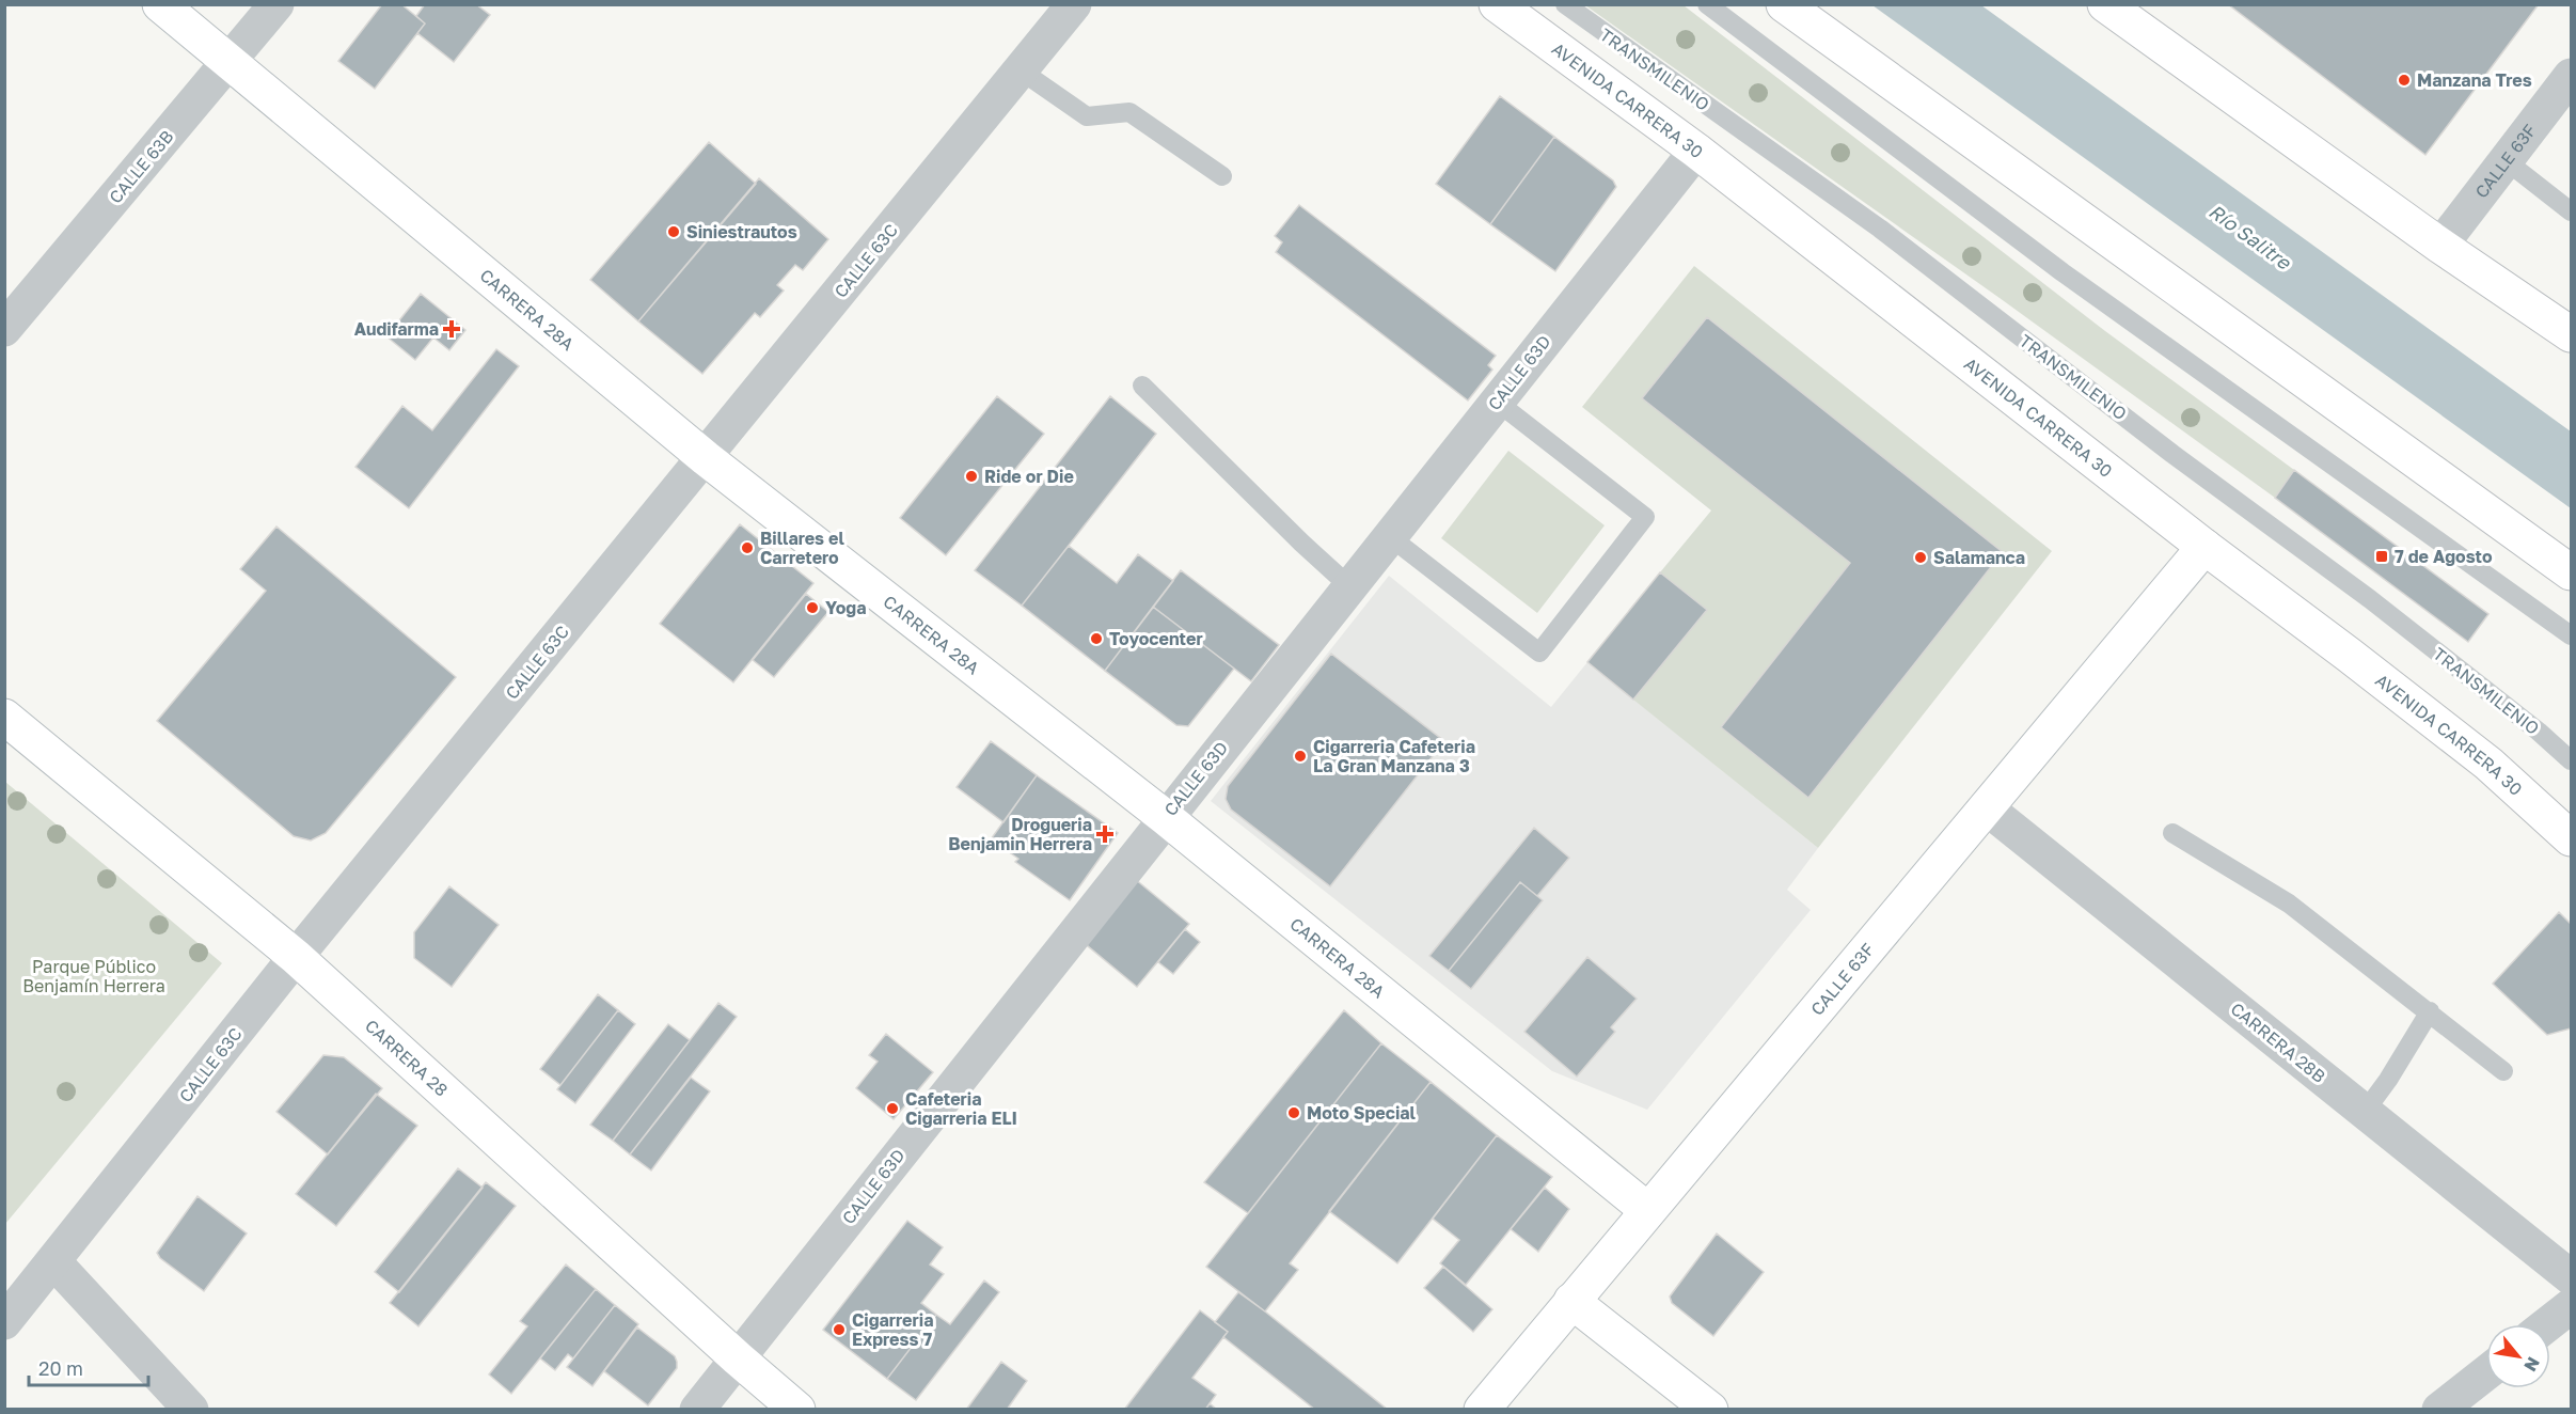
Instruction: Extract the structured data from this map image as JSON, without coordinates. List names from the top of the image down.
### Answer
{
  "streets": {
    "main road": [
      "AVENIDA CARRERA 30",
      "CALLE 63F",
      "CARRERA 28A",
      "CARRERA 28"
    ],
    "street": [
      "CALLE 63B",
      "CALLE 63C",
      "CALLE 63D",
      "CARRERA 28B"
    ],
    "lane": ["TRANSMILENIO"]
  },
  "crossings": [
    ["AVENIDA CARRERA 30", "CALLE 63F"],
    ["AVENIDA CARRERA 30", "CALLE 63D"],
    ["CALLE 63F", "CARRERA 28A"],
    ["CALLE 63F", "CARRERA 28B"],
    ["CALLE 63B", "CARRERA 28A"],
    ["CALLE 63C", "CARRERA 28A"],
    ["CALLE 63C", "CARRERA 28"],
    ["CARRERA 28A", "CALLE 63D"],
    ["CALLE 63D", "CARRERA 28"]
  ],
  "water": ["Río Salitre"],
  "parks": ["Parque Público Benjamín Herrera"],
  "places": {
    "other": [
      "Manzana Tres",
      "Siniestrautos",
      "Ride or Die",
      "Billares el Carretero",
      "Salamanca",
      "Yoga",
      "Toyocenter",
      "Cigarreria Cafeteria La Gran Manzana 3",
      "Cafeteria Cigarreria ELI",
      "Moto Special",
      "Cigarreria Express 7"
    ],
    "health": ["Audifarma", "Drogueria Benjamin Herrera"],
    "transit": ["7 de Agosto"]
  },
  "scale_bar": "20 m",
  "north": "bottom right"
}
